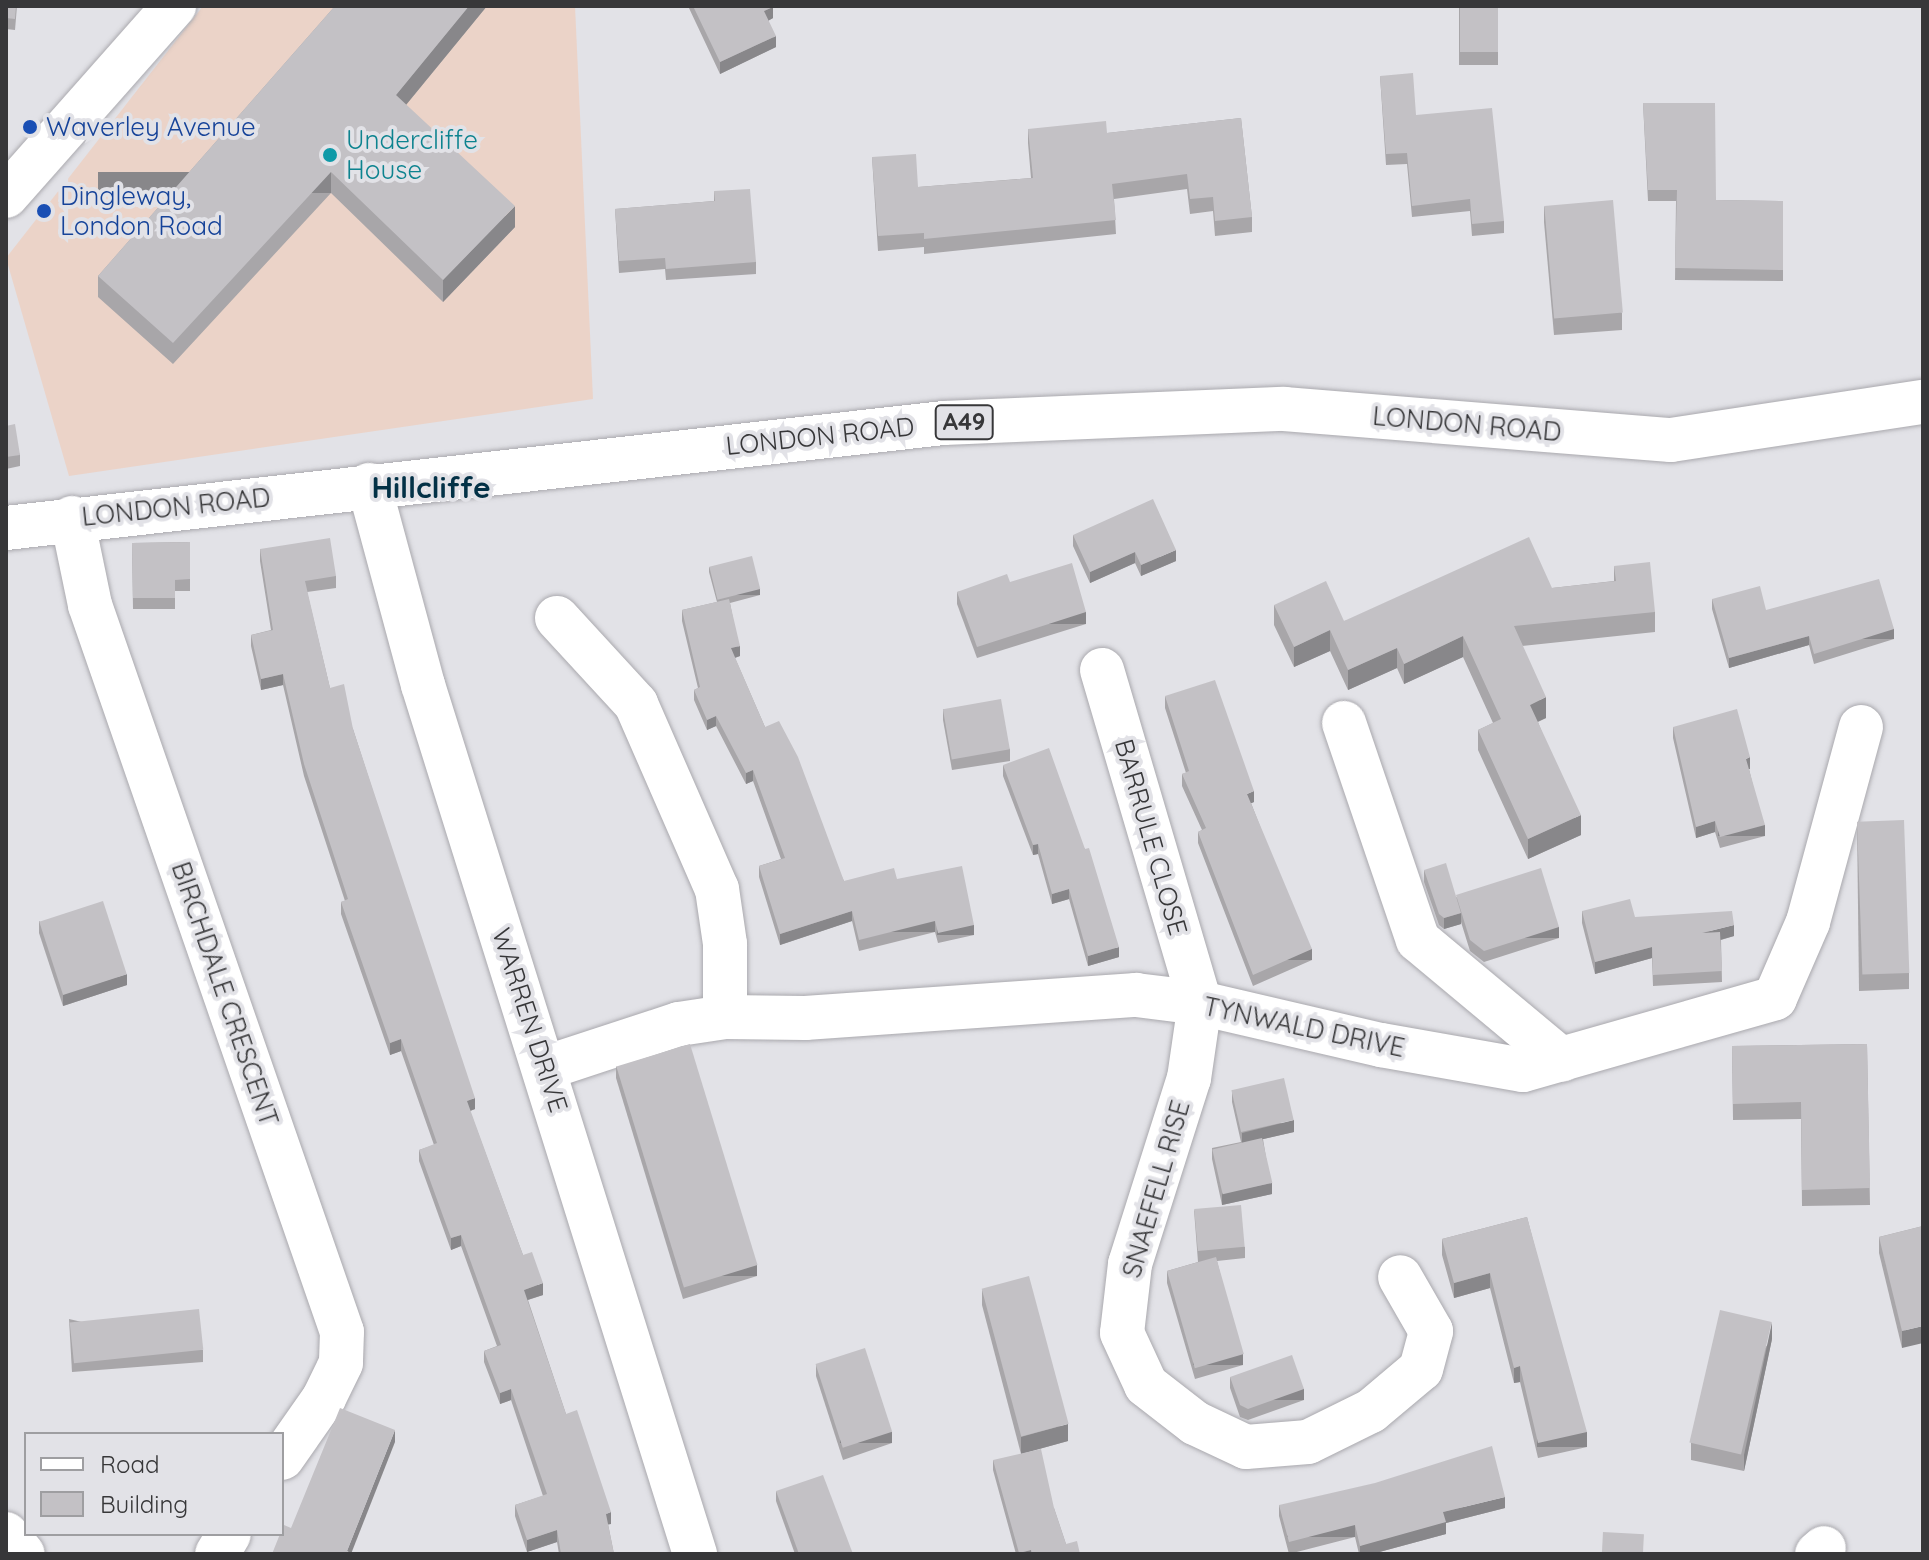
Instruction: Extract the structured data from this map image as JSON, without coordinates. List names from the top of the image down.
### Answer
{
  "streets": {
    "main road": [
      "A49",
      "LONDON ROAD",
      "BARRULE CLOSE",
      "BIRCHDALE CRESCENT",
      "WARREN DRIVE",
      "TYNWALD DRIVE",
      "SNAEFELL RISE"
    ]
  },
  "crossings": [
    ["LONDON ROAD", "BIRCHDALE CRESCENT"],
    ["LONDON ROAD", "WARREN DRIVE"],
    ["BARRULE CLOSE", "TYNWALD DRIVE"],
    ["BARRULE CLOSE", "SNAEFELL RISE"],
    ["WARREN DRIVE", "TYNWALD DRIVE"],
    ["TYNWALD DRIVE", "SNAEFELL RISE"]
  ],
  "districts": ["Hillcliffe"],
  "places": ["Waverley Avenue", "Undercliffe House", "Dingleway, London Road"],
  "legend": ["Road", "Building"]
}
